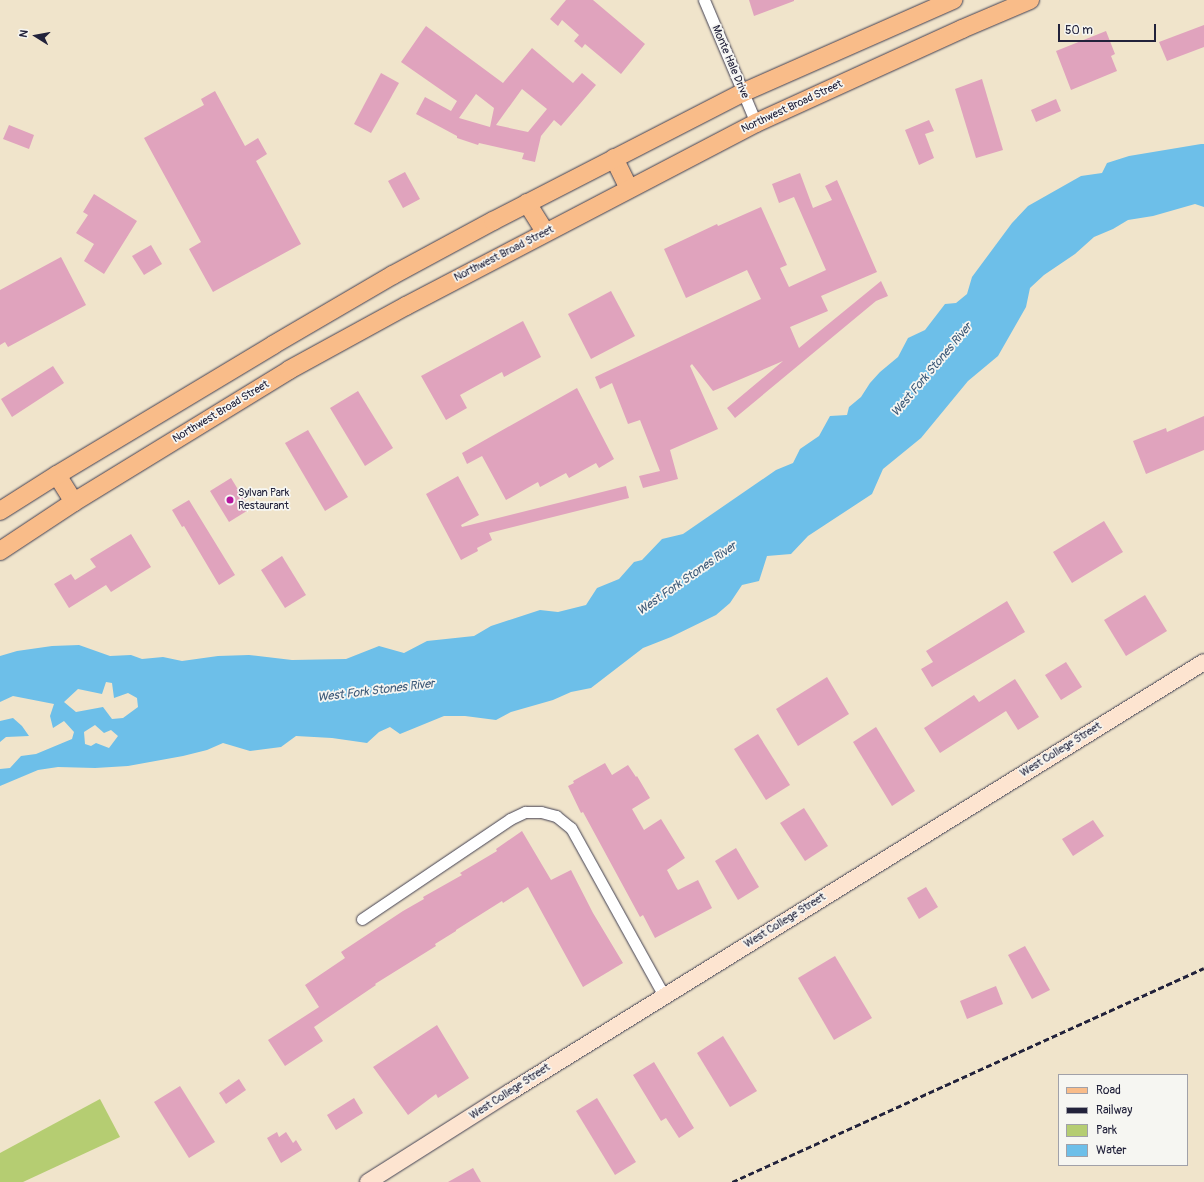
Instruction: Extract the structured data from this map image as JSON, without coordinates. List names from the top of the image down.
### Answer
{
  "streets": {
    "main road": ["Northwest Broad Street"],
    "street": ["Monte Hale Drive", "West College Street"]
  },
  "crossings": [
    ["Monte Hale Drive", "Northwest Broad Street"]
  ],
  "water": ["West Fork Stones River"],
  "places": ["Sylvan Park Restaurant"],
  "legend": [
    "Road",
    "Railway",
    "Park",
    "Water"
  ],
  "scale_bar": "50 m",
  "north": "left"
}
